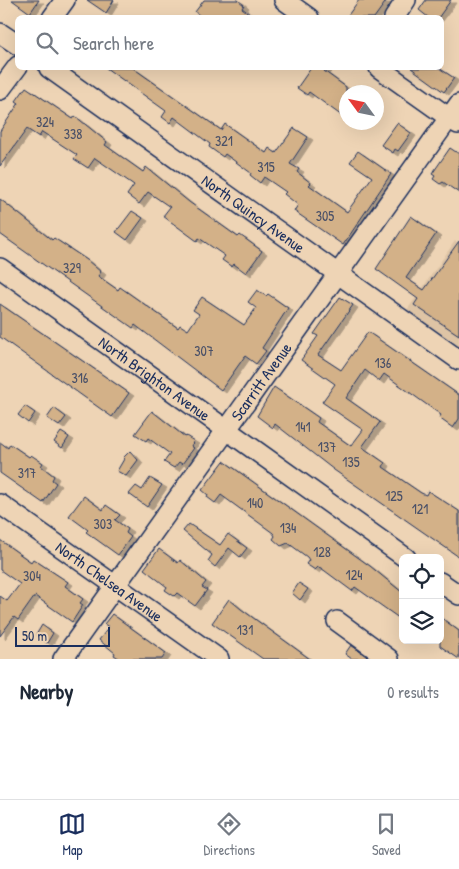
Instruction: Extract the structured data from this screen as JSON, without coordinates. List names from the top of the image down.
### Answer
{
  "streets": {
    "street": [
      "North Quincy Avenue",
      "North Brighton Avenue",
      "Scarritt Avenue",
      "North Chelsea Avenue"
    ]
  },
  "crossings": [
    ["North Quincy Avenue", "Scarritt Avenue"],
    ["North Brighton Avenue", "Scarritt Avenue"],
    ["Scarritt Avenue", "North Chelsea Avenue"]
  ],
  "house_numbers": [
    "324",
    "338",
    "321",
    "315",
    "305",
    "329",
    "307",
    "136",
    "316",
    "141",
    "137",
    "135",
    "317",
    "125",
    "140",
    "121",
    "303",
    "134",
    "128",
    "124",
    "304",
    "131"
  ],
  "scale_bar": "50 m",
  "north": "top left",
  "page": {
    "search": "Search here",
    "scale": "50 m",
    "heading": ["Nearby", "0 results"],
    "nav": ["Map", "Directions", "Saved"]
  }
}
